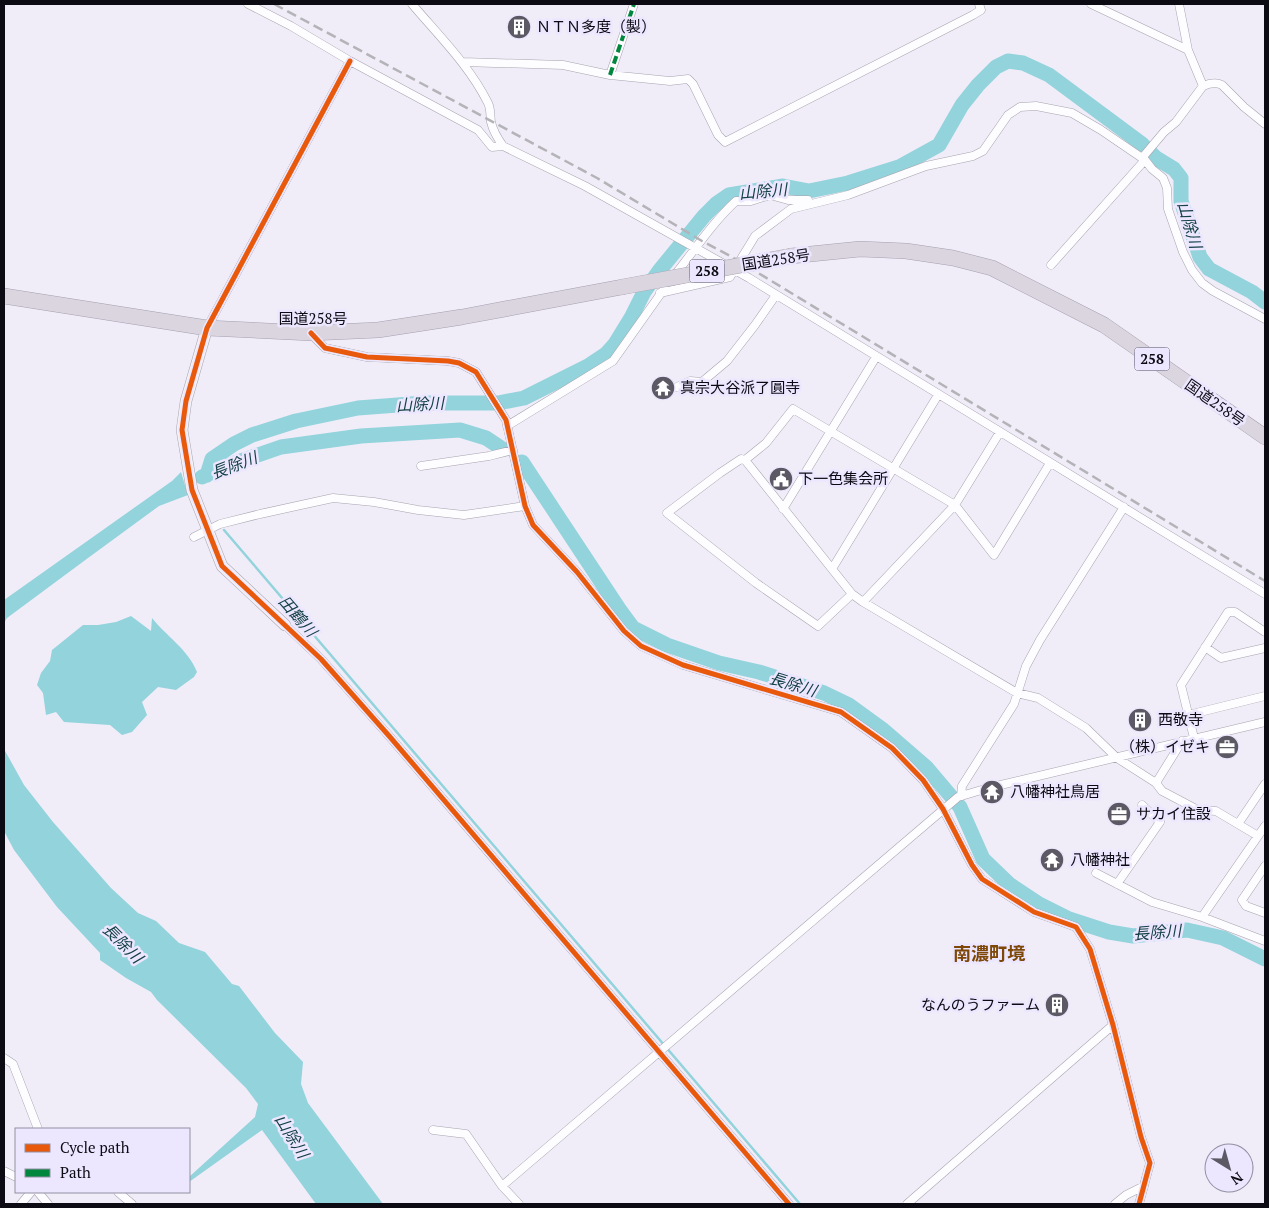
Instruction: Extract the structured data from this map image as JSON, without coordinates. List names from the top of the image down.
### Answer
{
  "streets": {
    "highway": ["国道258号", "258"]
  },
  "districts": ["南濃町境"],
  "water": ["山除川", "長除川", "田鶴川"],
  "places": {
    "building": ["ＮＴＮ多度（製）", "西敬寺", "なんのうファーム"],
    "temple": ["真宗大谷派了圓寺", "八幡神社鳥居", "八幡神社"],
    "public building": ["下一色集会所"],
    "office": ["（株）イゼキ", "サカイ住設"]
  },
  "legend": ["Cycle path", "Path"],
  "north": "bottom right"
}
